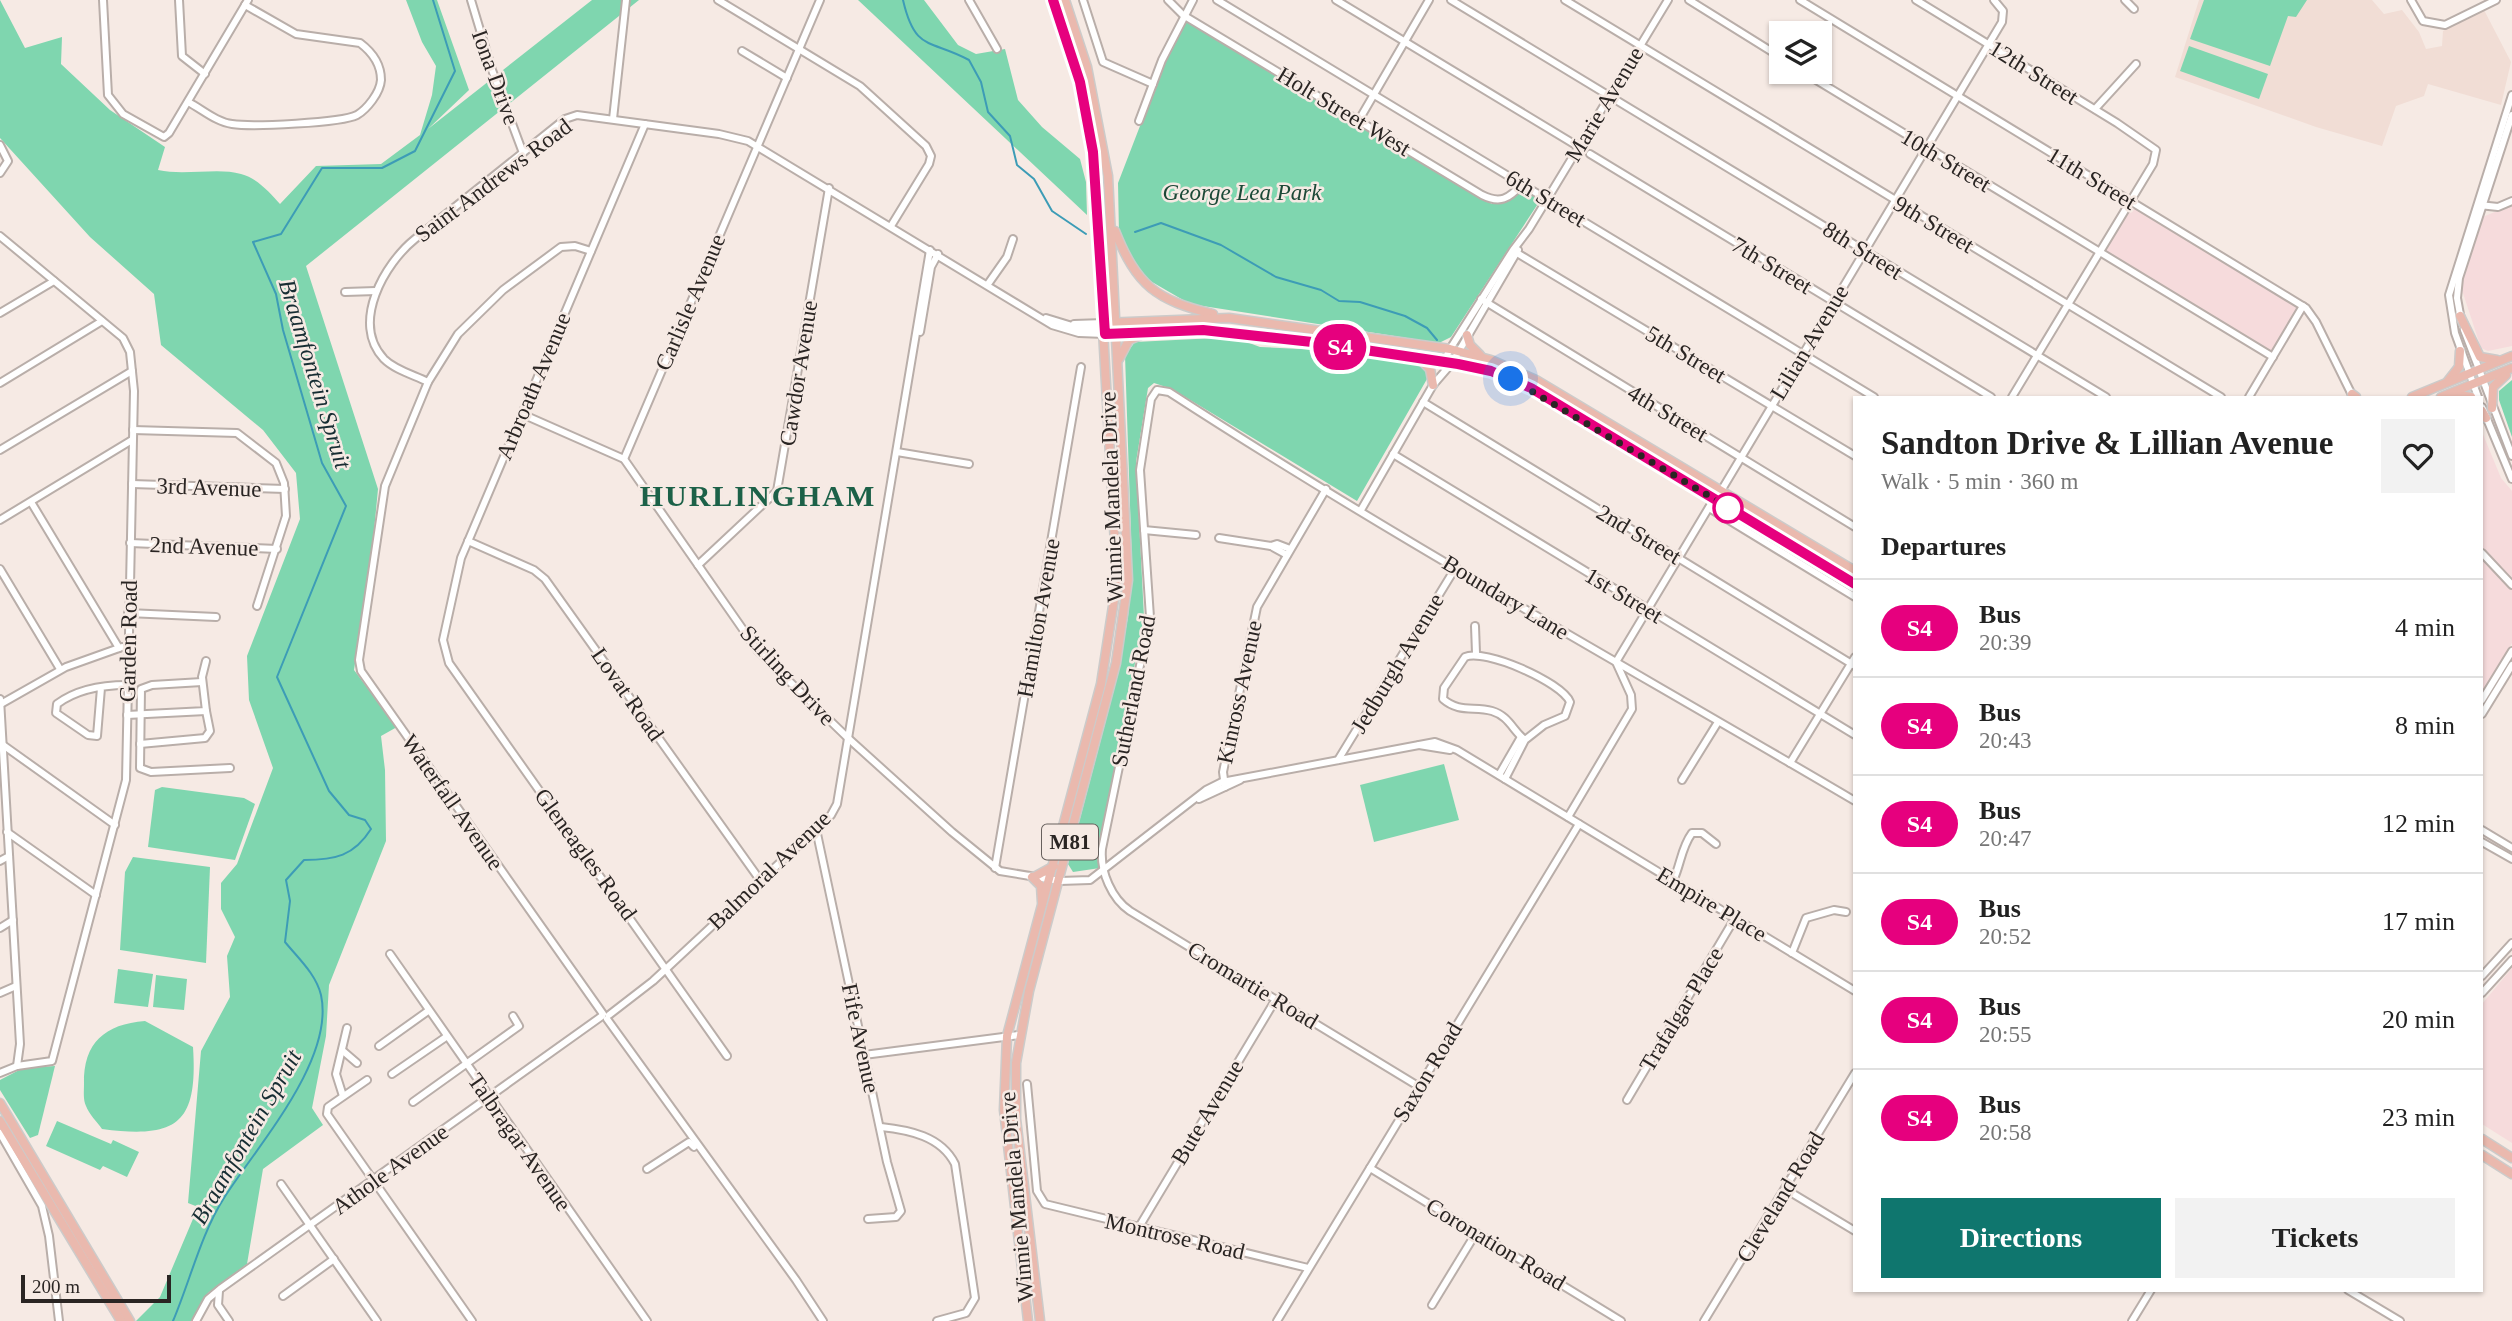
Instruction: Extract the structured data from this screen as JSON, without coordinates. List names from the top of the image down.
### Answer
{
  "streets": {
    "main road": ["Winnie Mandela Drive", "M81"],
    "street": [
      "12th Street",
      "Iona Drive",
      "Marie Avenue",
      "Holt Street West",
      "10th Street",
      "11th Street",
      "Saint Andrews Road",
      "6th Street",
      "9th Street",
      "8th Street",
      "7th Street",
      "Carlisle Avenue",
      "Lilian Avenue",
      "5th Street",
      "Cawdor Avenue",
      "Arbroath Avenue",
      "4th Street",
      "3rd Avenue",
      "2nd Street",
      "2nd Avenue",
      "1st Street",
      "Boundary Lane",
      "Hamilton Avenue",
      "Garden Road",
      "Jedburgh Avenue",
      "Stirling Drive",
      "Sutherland Road",
      "Kinross Avenue",
      "Lovat Road",
      "Waterfall Avenue",
      "Gleneagles Road",
      "Balmoral Avenue",
      "Empire Place",
      "Cromartie Road",
      "Trafalgar Place",
      "Fife Avenue",
      "Saxon Road",
      "Bute Avenue",
      "Talbragar Avenue",
      "Athole Avenue",
      "Cleveland Road",
      "Montrose Road",
      "Coronation Road"
    ]
  },
  "crossings": [
    ["12th Street", "11th Street"],
    ["12th Street", "Lilian Avenue"],
    ["Iona Drive", "Saint Andrews Road"],
    ["Marie Avenue", "6th Street"],
    ["Marie Avenue", "9th Street"],
    ["Marie Avenue", "8th Street"],
    ["Marie Avenue", "5th Street"],
    ["Marie Avenue", "4th Street"],
    ["Holt Street West", "6th Street"],
    ["10th Street", "Lilian Avenue"],
    ["11th Street", "Lilian Avenue"],
    ["Saint Andrews Road", "Carlisle Avenue"],
    ["Saint Andrews Road", "Cawdor Avenue"],
    ["Saint Andrews Road", "Arbroath Avenue"],
    ["Saint Andrews Road", "Winnie Mandela Drive"],
    ["Saint Andrews Road", "Waterfall Avenue"],
    ["Saint Andrews Road", "Balmoral Avenue"],
    ["6th Street", "Lilian Avenue"],
    ["9th Street", "Lilian Avenue"],
    ["8th Street", "Lilian Avenue"],
    ["7th Street", "Lilian Avenue"],
    ["Carlisle Avenue", "Stirling Drive"],
    ["Lilian Avenue", "5th Street"],
    ["Lilian Avenue", "4th Street"],
    ["Cawdor Avenue", "Stirling Drive"],
    ["Arbroath Avenue", "Lovat Road"],
    ["Arbroath Avenue", "Waterfall Avenue"],
    ["Arbroath Avenue", "Gleneagles Road"],
    ["3rd Avenue", "Garden Road"],
    ["Winnie Mandela Drive", "Stirling Drive"],
    ["2nd Avenue", "Garden Road"],
    ["Boundary Lane", "Jedburgh Avenue"],
    ["Boundary Lane", "Sutherland Road"],
    ["Boundary Lane", "Kinross Avenue"],
    ["Hamilton Avenue", "Stirling Drive"],
    ["Jedburgh Avenue", "Empire Place"],
    ["Stirling Drive", "Sutherland Road"],
    ["Stirling Drive", "Kinross Avenue"],
    ["Stirling Drive", "Balmoral Avenue"],
    ["Stirling Drive", "Empire Place"],
    ["Stirling Drive", "Cromartie Road"],
    ["Sutherland Road", "Cromartie Road"],
    ["Kinross Avenue", "Empire Place"],
    ["Lovat Road", "Balmoral Avenue"],
    ["Waterfall Avenue", "Athole Avenue"],
    ["Gleneagles Road", "Balmoral Avenue"],
    ["Gleneagles Road", "Athole Avenue"],
    ["Balmoral Avenue", "Fife Avenue"],
    ["Balmoral Avenue", "Athole Avenue"],
    ["Empire Place", "Trafalgar Place"],
    ["Empire Place", "Saxon Road"],
    ["Cromartie Road", "Saxon Road"],
    ["Cromartie Road", "Bute Avenue"],
    ["Saxon Road", "Montrose Road"],
    ["Saxon Road", "Coronation Road"],
    ["Bute Avenue", "Montrose Road"],
    ["Talbragar Avenue", "Athole Avenue"]
  ],
  "districts": ["HURLINGHAM"],
  "water": ["Braamfontein Spruit"],
  "parks": ["George Lea Park"],
  "lines": ["bus line S4"],
  "scale_bar": "200 m",
  "page": {
    "on_map": "S4",
    "heading": [
      ["Sandton Drive & Lillian Avenue", "Walk · 5 min · 360 m"],
      "Departures"
    ],
    "list": [
      {
        "mark": "S4",
        "name": "Bus",
        "note": "20:39",
        "value": "4 min"
      },
      {
        "mark": "S4",
        "name": "Bus",
        "note": "20:43",
        "value": "8 min"
      },
      {
        "mark": "S4",
        "name": "Bus",
        "note": "20:47",
        "value": "12 min"
      },
      {
        "mark": "S4",
        "name": "Bus",
        "note": "20:52",
        "value": "17 min"
      },
      {
        "mark": "S4",
        "name": "Bus",
        "note": "20:55",
        "value": "20 min"
      },
      {
        "mark": "S4",
        "name": "Bus",
        "note": "20:58",
        "value": "23 min"
      }
    ],
    "buttons": ["Directions", "Tickets"],
    "scale": "200 m"
  }
}
